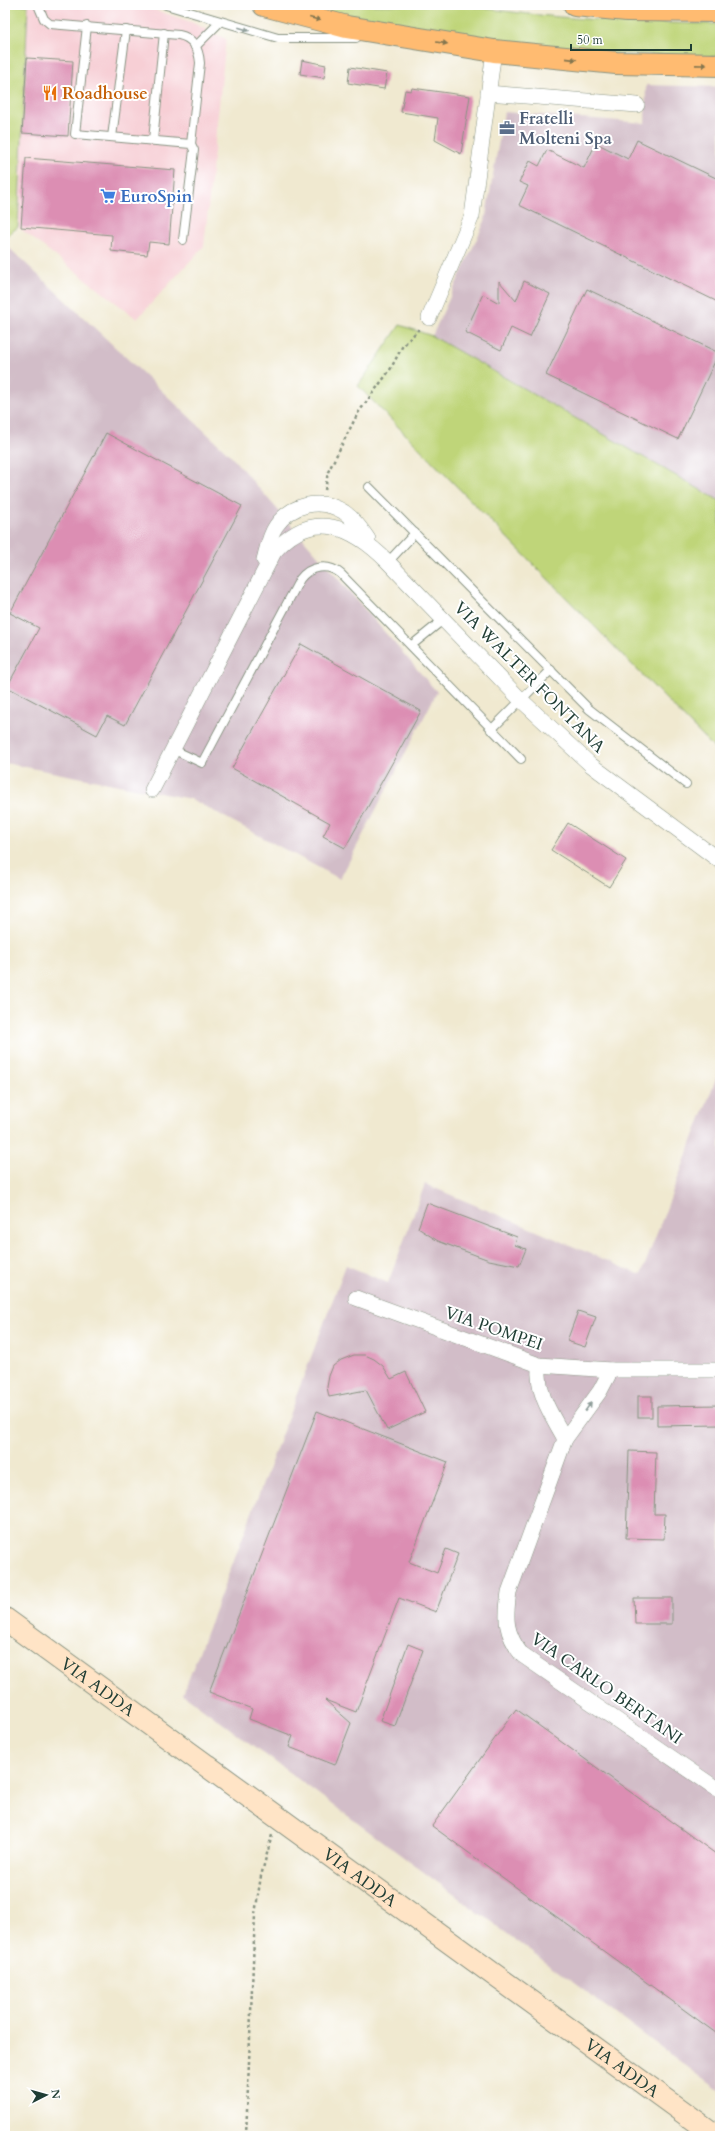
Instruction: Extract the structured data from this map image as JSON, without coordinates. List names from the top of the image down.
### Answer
{
  "streets": {
    "main road": ["VIA ADDA"],
    "street": ["VIA WALTER FONTANA", "VIA POMPEI", "VIA CARLO BERTANI"]
  },
  "crossings": [
    ["VIA POMPEI", "VIA CARLO BERTANI"]
  ],
  "places": {
    "restaurant": ["Roadhouse"],
    "office": ["Fratelli Molteni Spa"],
    "supermarket": ["EuroSpin"]
  },
  "scale_bar": "50 m",
  "north": "right"
}
